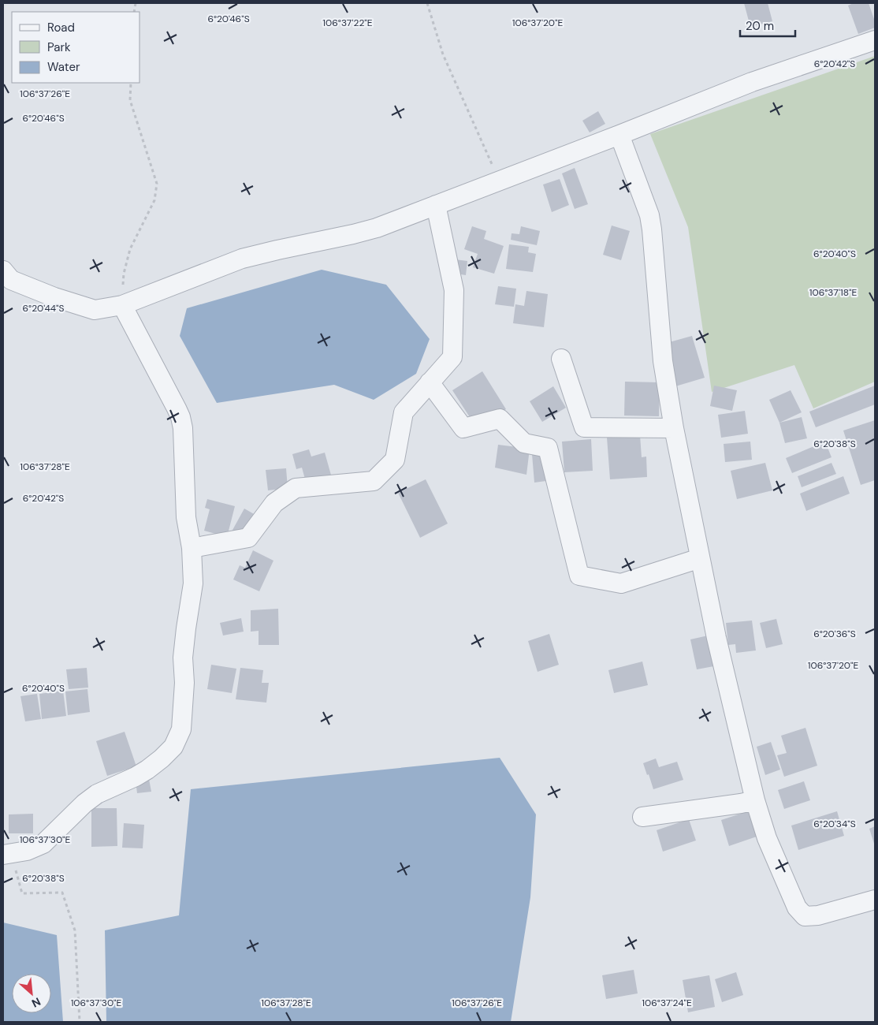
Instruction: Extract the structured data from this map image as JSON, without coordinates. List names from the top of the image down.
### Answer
{
  "legend": ["Road", "Park", "Water"],
  "scale_bar": "20 m",
  "north": "bottom right",
  "coordinates": [
    "6°20'46\"S",
    "106°37'22\"E",
    "106°37'20\"E",
    "6°20'42\"S",
    "106°37'26\"E",
    "6°20'40\"S",
    "106°37'18\"E",
    "6°20'44\"S",
    "6°20'38\"S",
    "106°37'28\"E",
    "6°20'36\"S",
    "6°20'34\"S",
    "106°37'30\"E",
    "106°37'24\"E"
  ]
}
